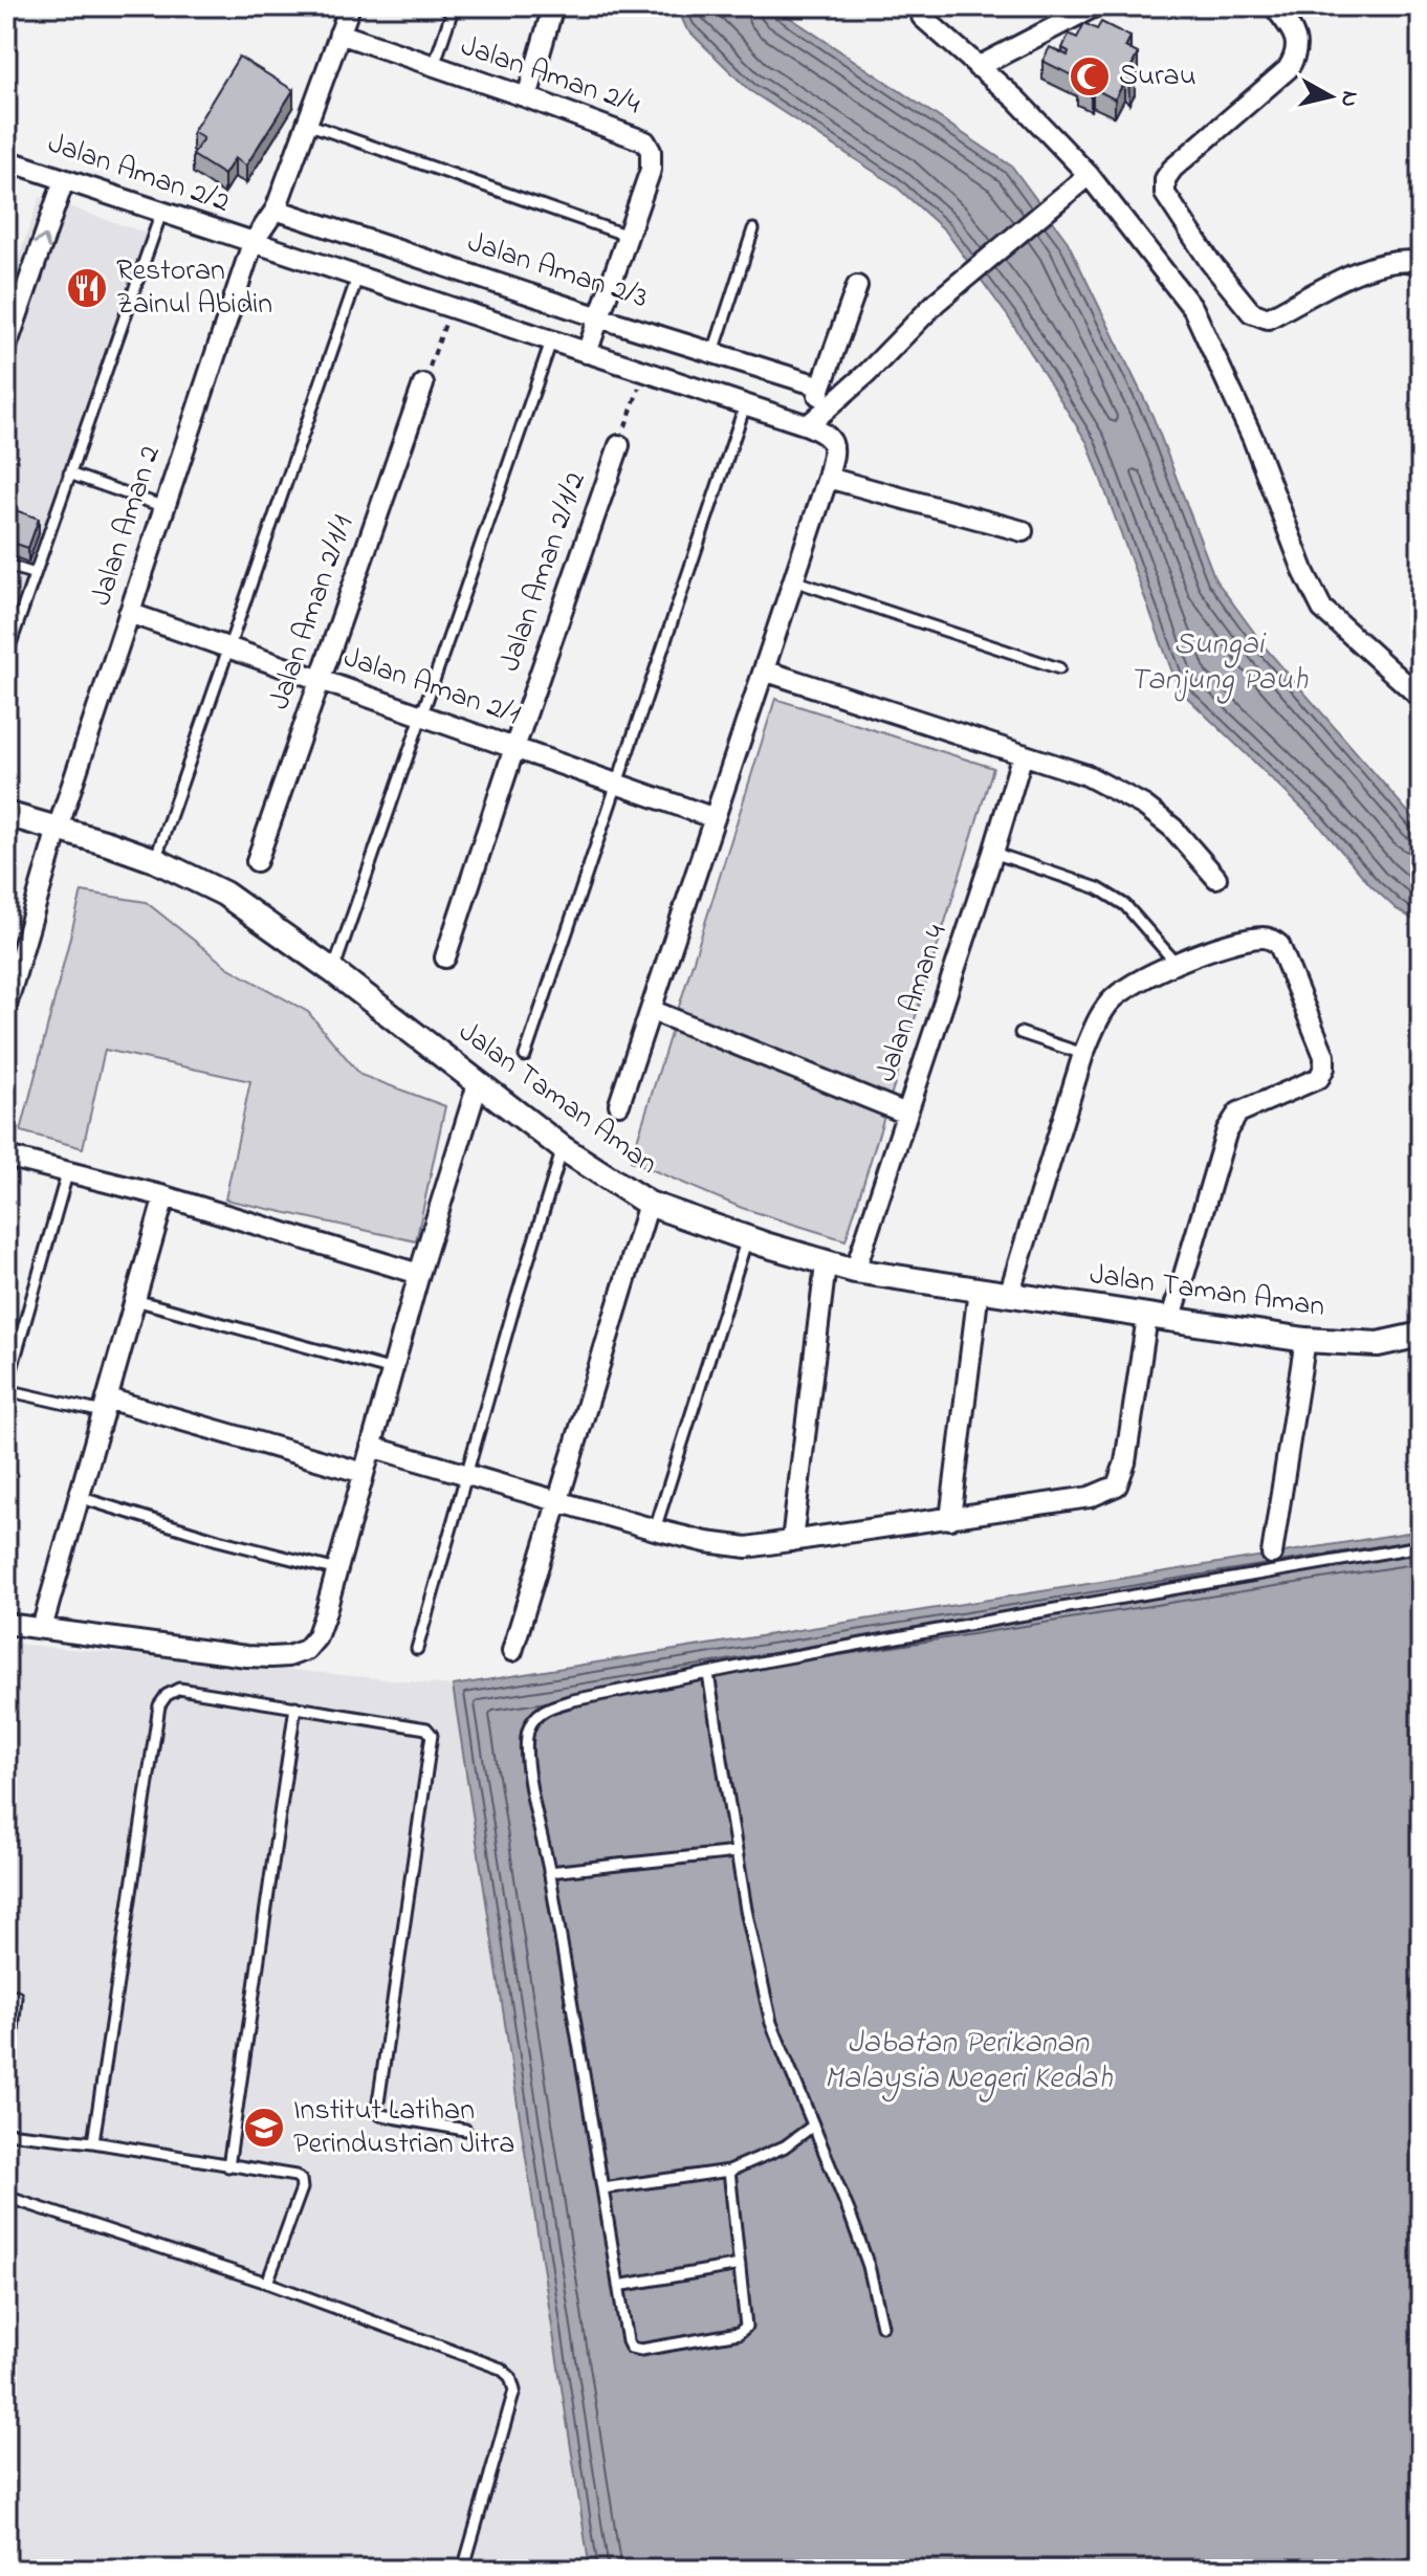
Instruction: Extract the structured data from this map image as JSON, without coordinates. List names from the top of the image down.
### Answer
{
  "streets": {
    "street": [
      "Jalan Aman 2/4",
      "Jalan Aman 2/2",
      "Jalan Aman 2/3",
      "Jalan Aman 2",
      "Jalan Aman 2/1/2",
      "Jalan Aman 2/1/1",
      "Jalan Aman 2/1",
      "Jalan Aman 4",
      "Jalan Taman Aman"
    ]
  },
  "crossings": [
    ["Jalan Aman 2/4", "Jalan Aman 2"],
    ["Jalan Aman 2/2", "Jalan Aman 2"],
    ["Jalan Aman 2/3", "Jalan Aman 2"],
    ["Jalan Aman 2", "Jalan Aman 2/1"],
    ["Jalan Aman 2", "Jalan Taman Aman"],
    ["Jalan Aman 2/1/2", "Jalan Aman 2/1"],
    ["Jalan Aman 2/1/1", "Jalan Aman 2/1"],
    ["Jalan Aman 4", "Jalan Taman Aman"]
  ],
  "water": ["Sungai Tanjung Pauh", "Jabatan Perikanan Malaysia Negeri Kedah"],
  "places": {
    "mosque": ["Surau"],
    "restaurant": ["Restoran Zainul Abidin"],
    "school or university": ["Institut Latihan Perindustrian Jitra"]
  },
  "north": "right"
}
